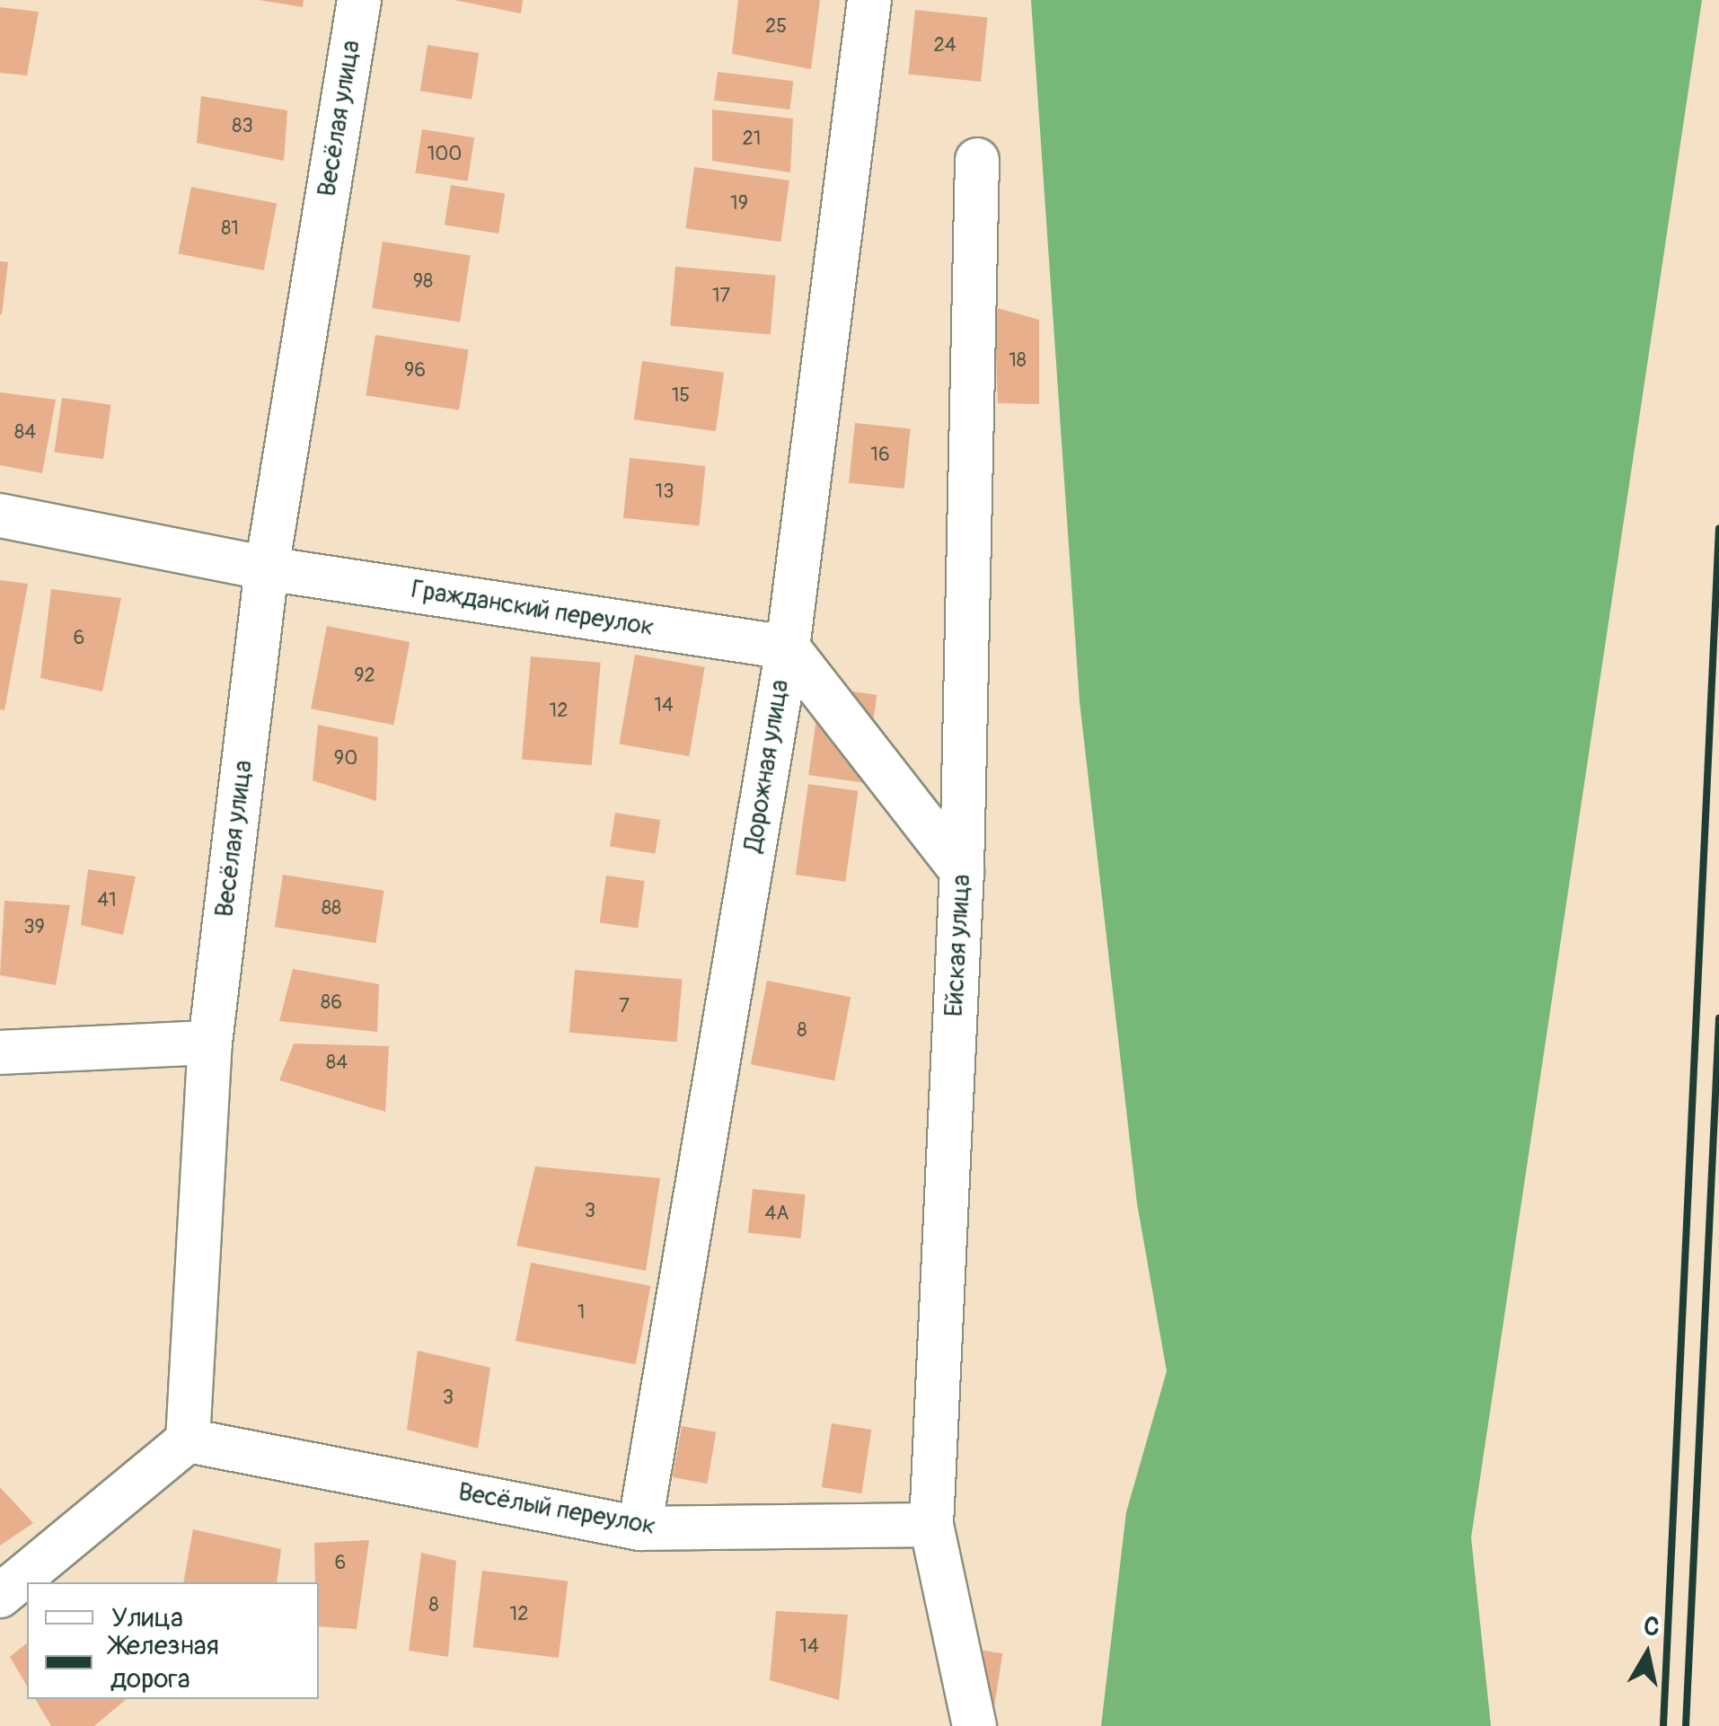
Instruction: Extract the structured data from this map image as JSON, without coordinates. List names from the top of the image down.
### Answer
{
  "streets": {
    "street": [
      "Весёлая улица",
      "Гражданский переулок",
      "Дорожная улица",
      "Ейская улица",
      "Весёлый переулок"
    ]
  },
  "crossings": [
    ["Весёлая улица", "Гражданский переулок"],
    ["Весёлая улица", "Весёлый переулок"],
    ["Гражданский переулок", "Дорожная улица"],
    ["Дорожная улица", "Весёлый переулок"],
    ["Ейская улица", "Весёлый переулок"]
  ],
  "house_numbers": [
    "25",
    "24",
    "83",
    "21",
    "100",
    "19",
    "81",
    "98",
    "17",
    "18",
    "96",
    "15",
    "84",
    "16",
    "13",
    "6",
    "92",
    "14",
    "12",
    "90",
    "41",
    "88",
    "39",
    "86",
    "7",
    "8",
    "84",
    "3",
    "4А",
    "1",
    "3",
    "6",
    "8",
    "12",
    "14"
  ],
  "legend": ["Улица", "Железная дорога"],
  "north": "top"
}
